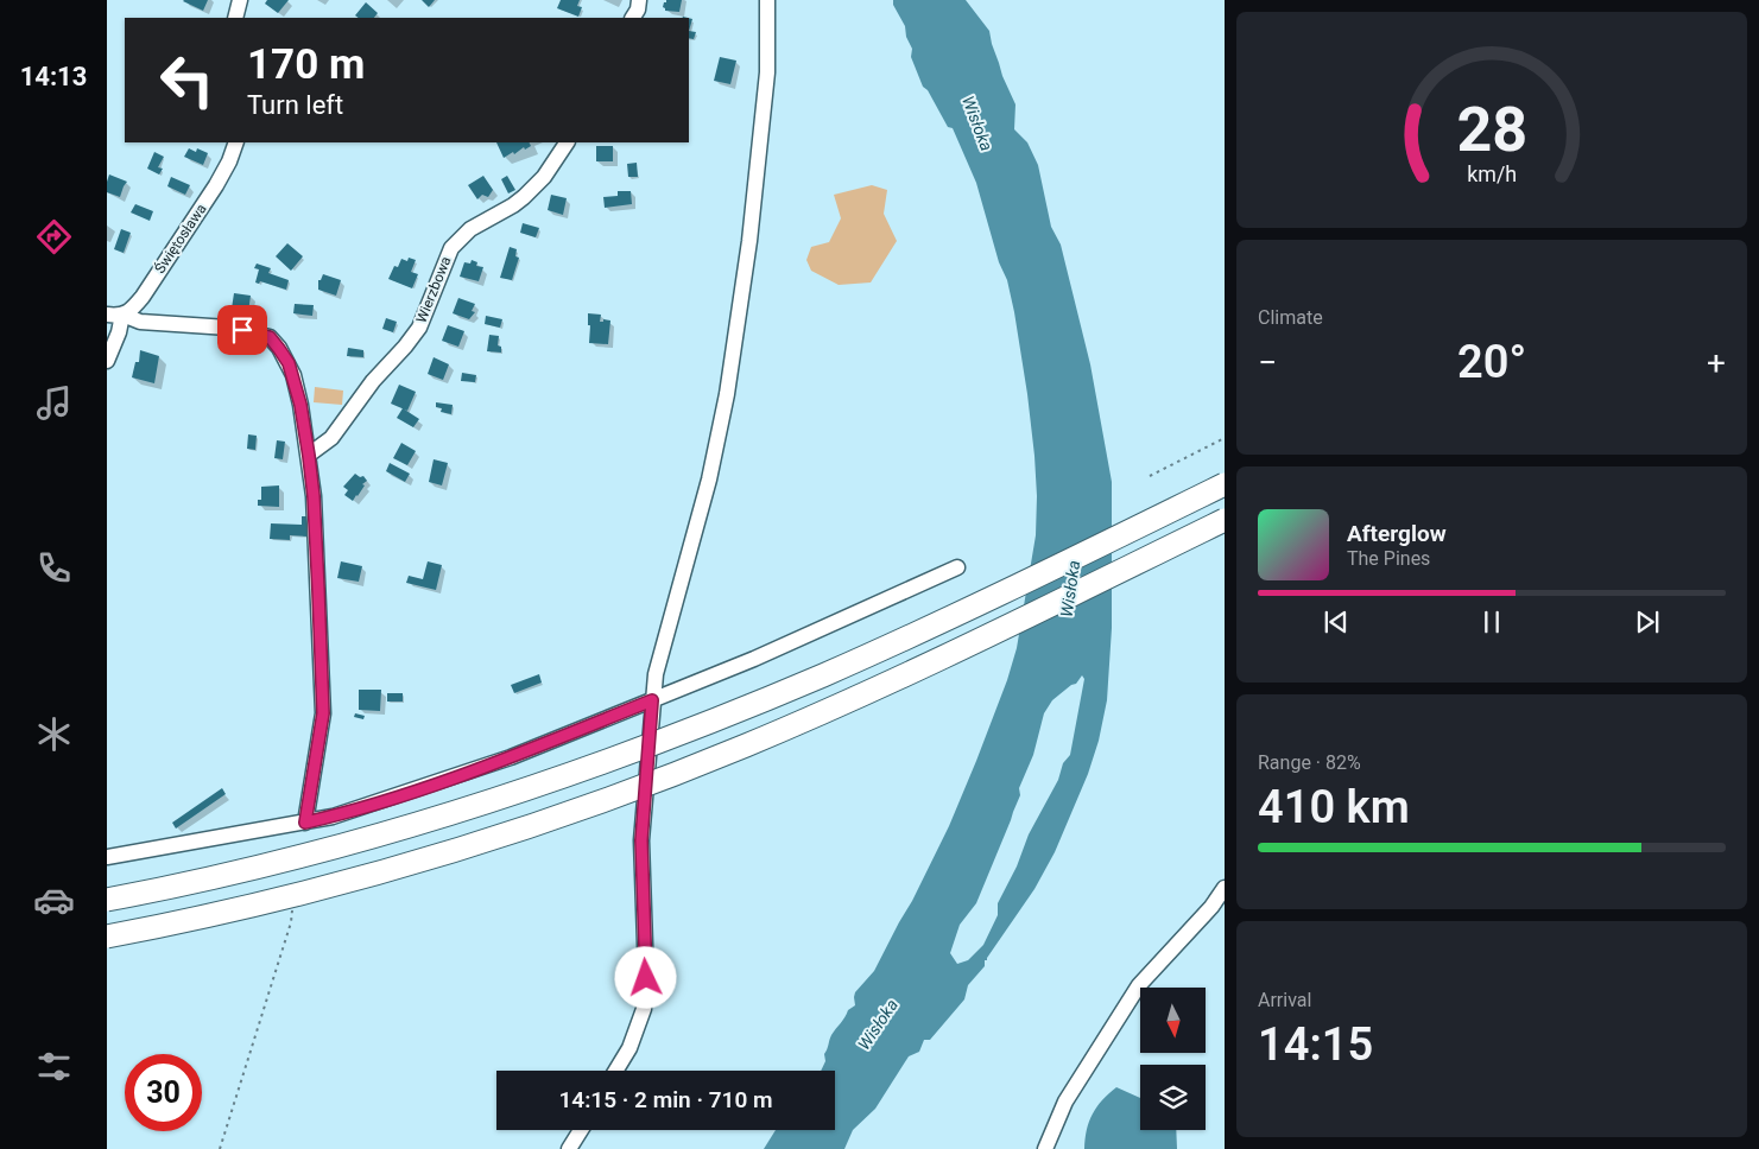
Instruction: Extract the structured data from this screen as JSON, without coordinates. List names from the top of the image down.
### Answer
{
  "streets": {
    "street": ["Świętosława", "Wierzbowa"]
  },
  "water": ["Wisłoka"],
  "north": "bottom",
  "page": {
    "tabs": "14:13",
    "turn": ["170 m", "Turn left"],
    "tile": [
      "Climate",
      ["Range · 82%", "410 km"],
      ["Arrival", "14:15"]
    ],
    "heat": ["−", "20°", "+"],
    "song": ["Afterglow", "The Pines"],
    "limit": "30",
    "trip": "14:15 · 2 min · 710 m",
    "gauge": ["28", "km/h"]
  }
}
